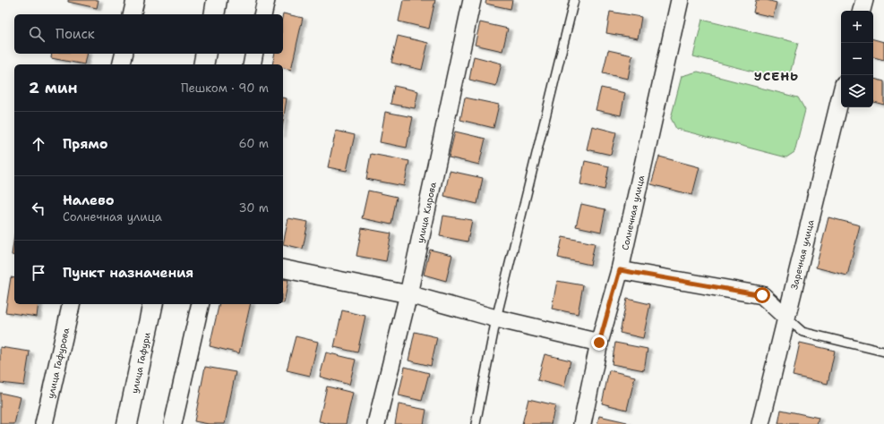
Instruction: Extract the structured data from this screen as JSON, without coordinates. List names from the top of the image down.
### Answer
{
  "streets": {
    "main road": ["улица Гафури"],
    "street": [
      "улица Кирова",
      "Солнечная улица",
      "Заречная улица",
      "улица Гафурова"
    ]
  },
  "districts": ["УСЕНЬ"],
  "page": {
    "map_buttons": ["+", "−"],
    "search": "Поиск",
    "heading": ["2 мин", "Пешком · 90 m"],
    "list": [
      ["Прямо", "60 m"],
      ["Налево", "Солнечная улица", "30 m"],
      "Пункт назначения"
    ]
  }
}
